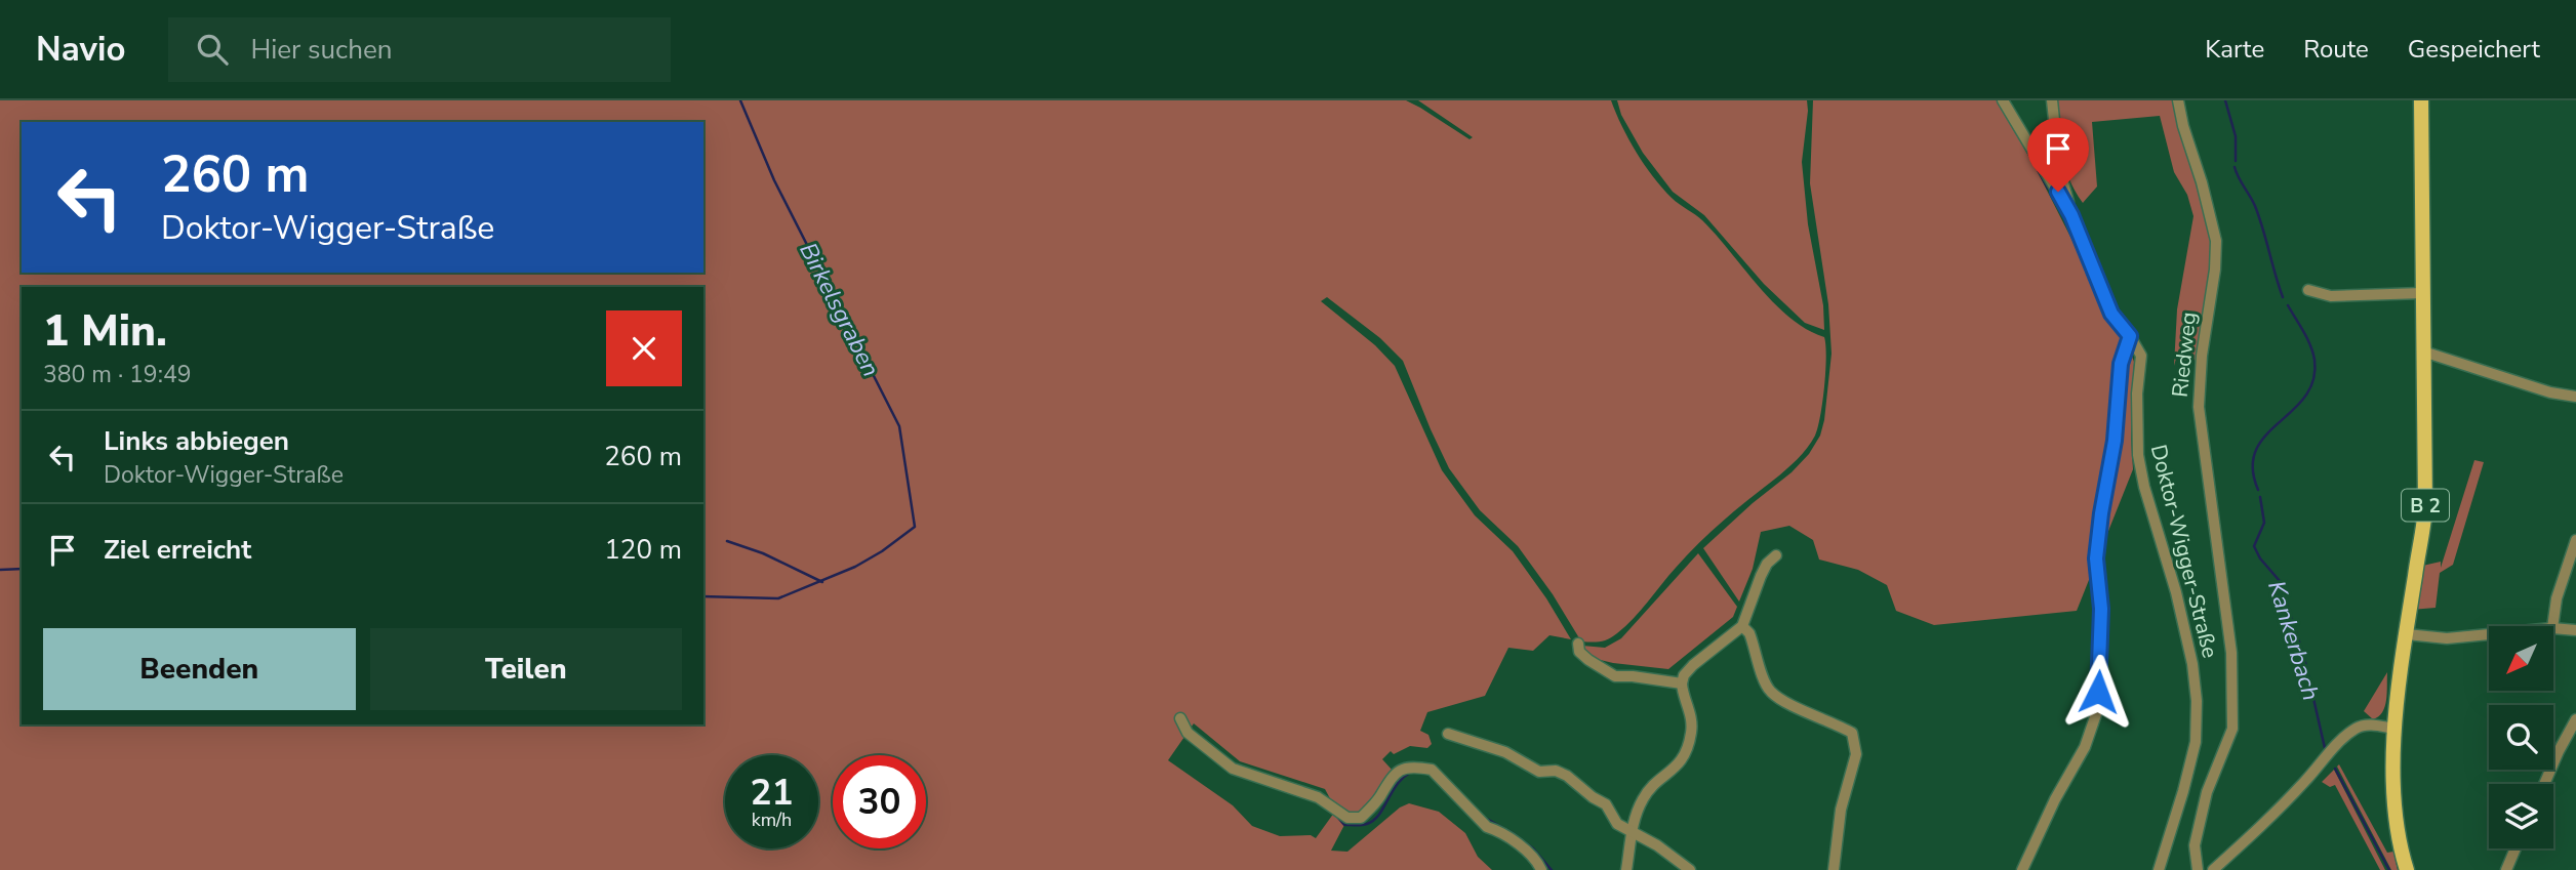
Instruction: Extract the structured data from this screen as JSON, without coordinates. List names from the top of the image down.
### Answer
{
  "streets": {
    "main road": ["B 2"],
    "street": ["Riedweg", "Doktor-Wigger-Straße"]
  },
  "water": ["Birkelsgraben", "Kankerbach"],
  "north": "bottom left",
  "page": {
    "header": "Navio",
    "search": "Hier suchen",
    "nav": ["Karte", "Route", "Gespeichert"],
    "turn": ["260 m", "Doktor-Wigger-Straße"],
    "heading": ["1 Min.", "380 m · 19:49"],
    "list": [
      {
        "name": "Links abbiegen",
        "note": "Doktor-Wigger-Straße",
        "value": "260 m"
      },
      {
        "name": "Ziel erreicht",
        "value": "120 m"
      }
    ],
    "buttons": ["Beenden", "Teilen"],
    "speed": "21 km/h",
    "limit": "30"
  }
}
